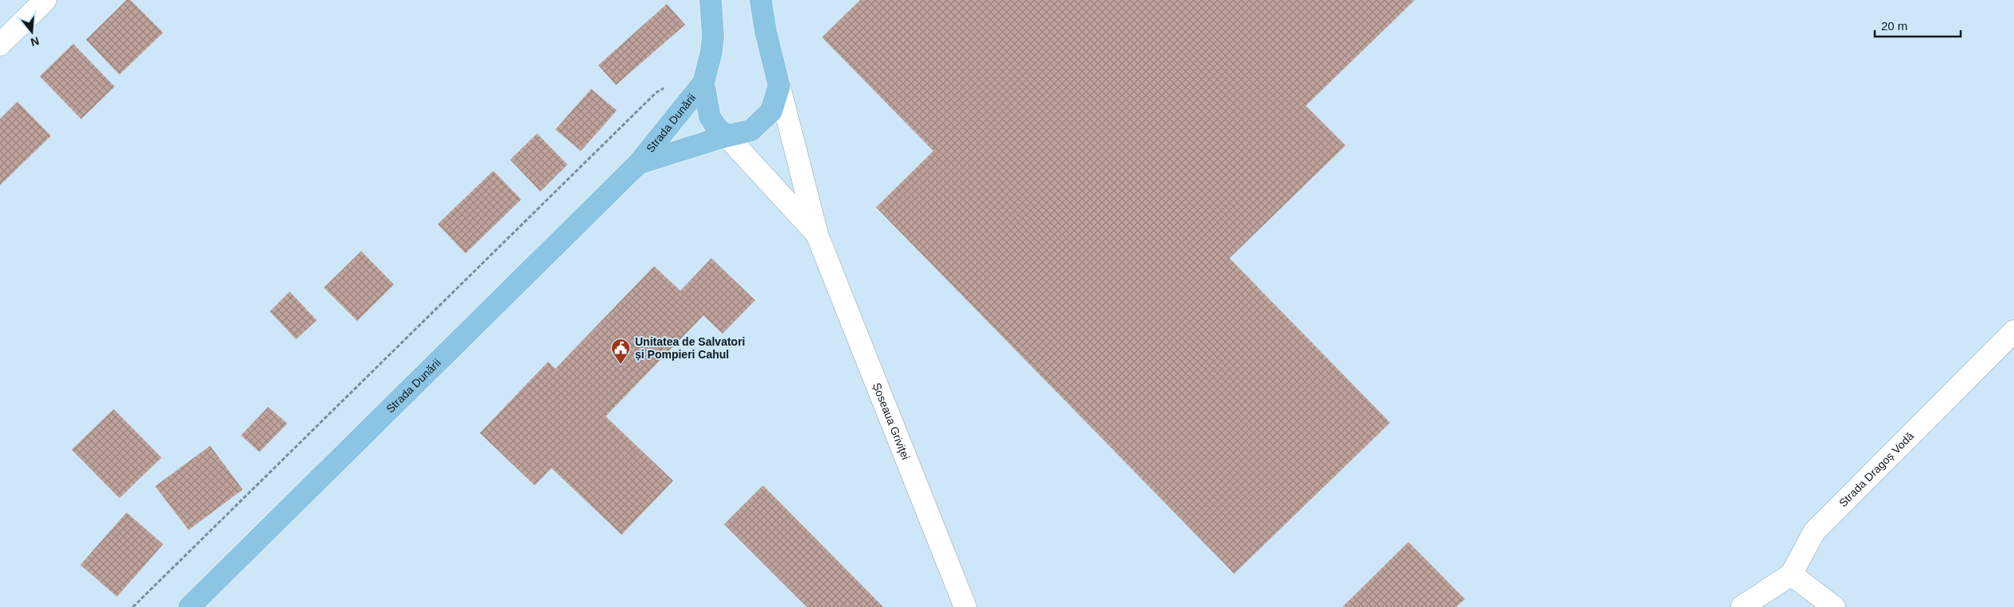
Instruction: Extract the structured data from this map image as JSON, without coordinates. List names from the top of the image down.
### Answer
{
  "streets": {
    "main road": ["Strada Dunării"],
    "street": ["Șoseaua Griviţei", "Strada Dragoș Vodă"]
  },
  "crossings": [
    ["Strada Dunării", "Șoseaua Griviţei"]
  ],
  "places": {
    "public building": ["Unitatea de Salvatori și Pompieri Cahul"]
  },
  "scale_bar": "20 m",
  "north": "bottom"
}
